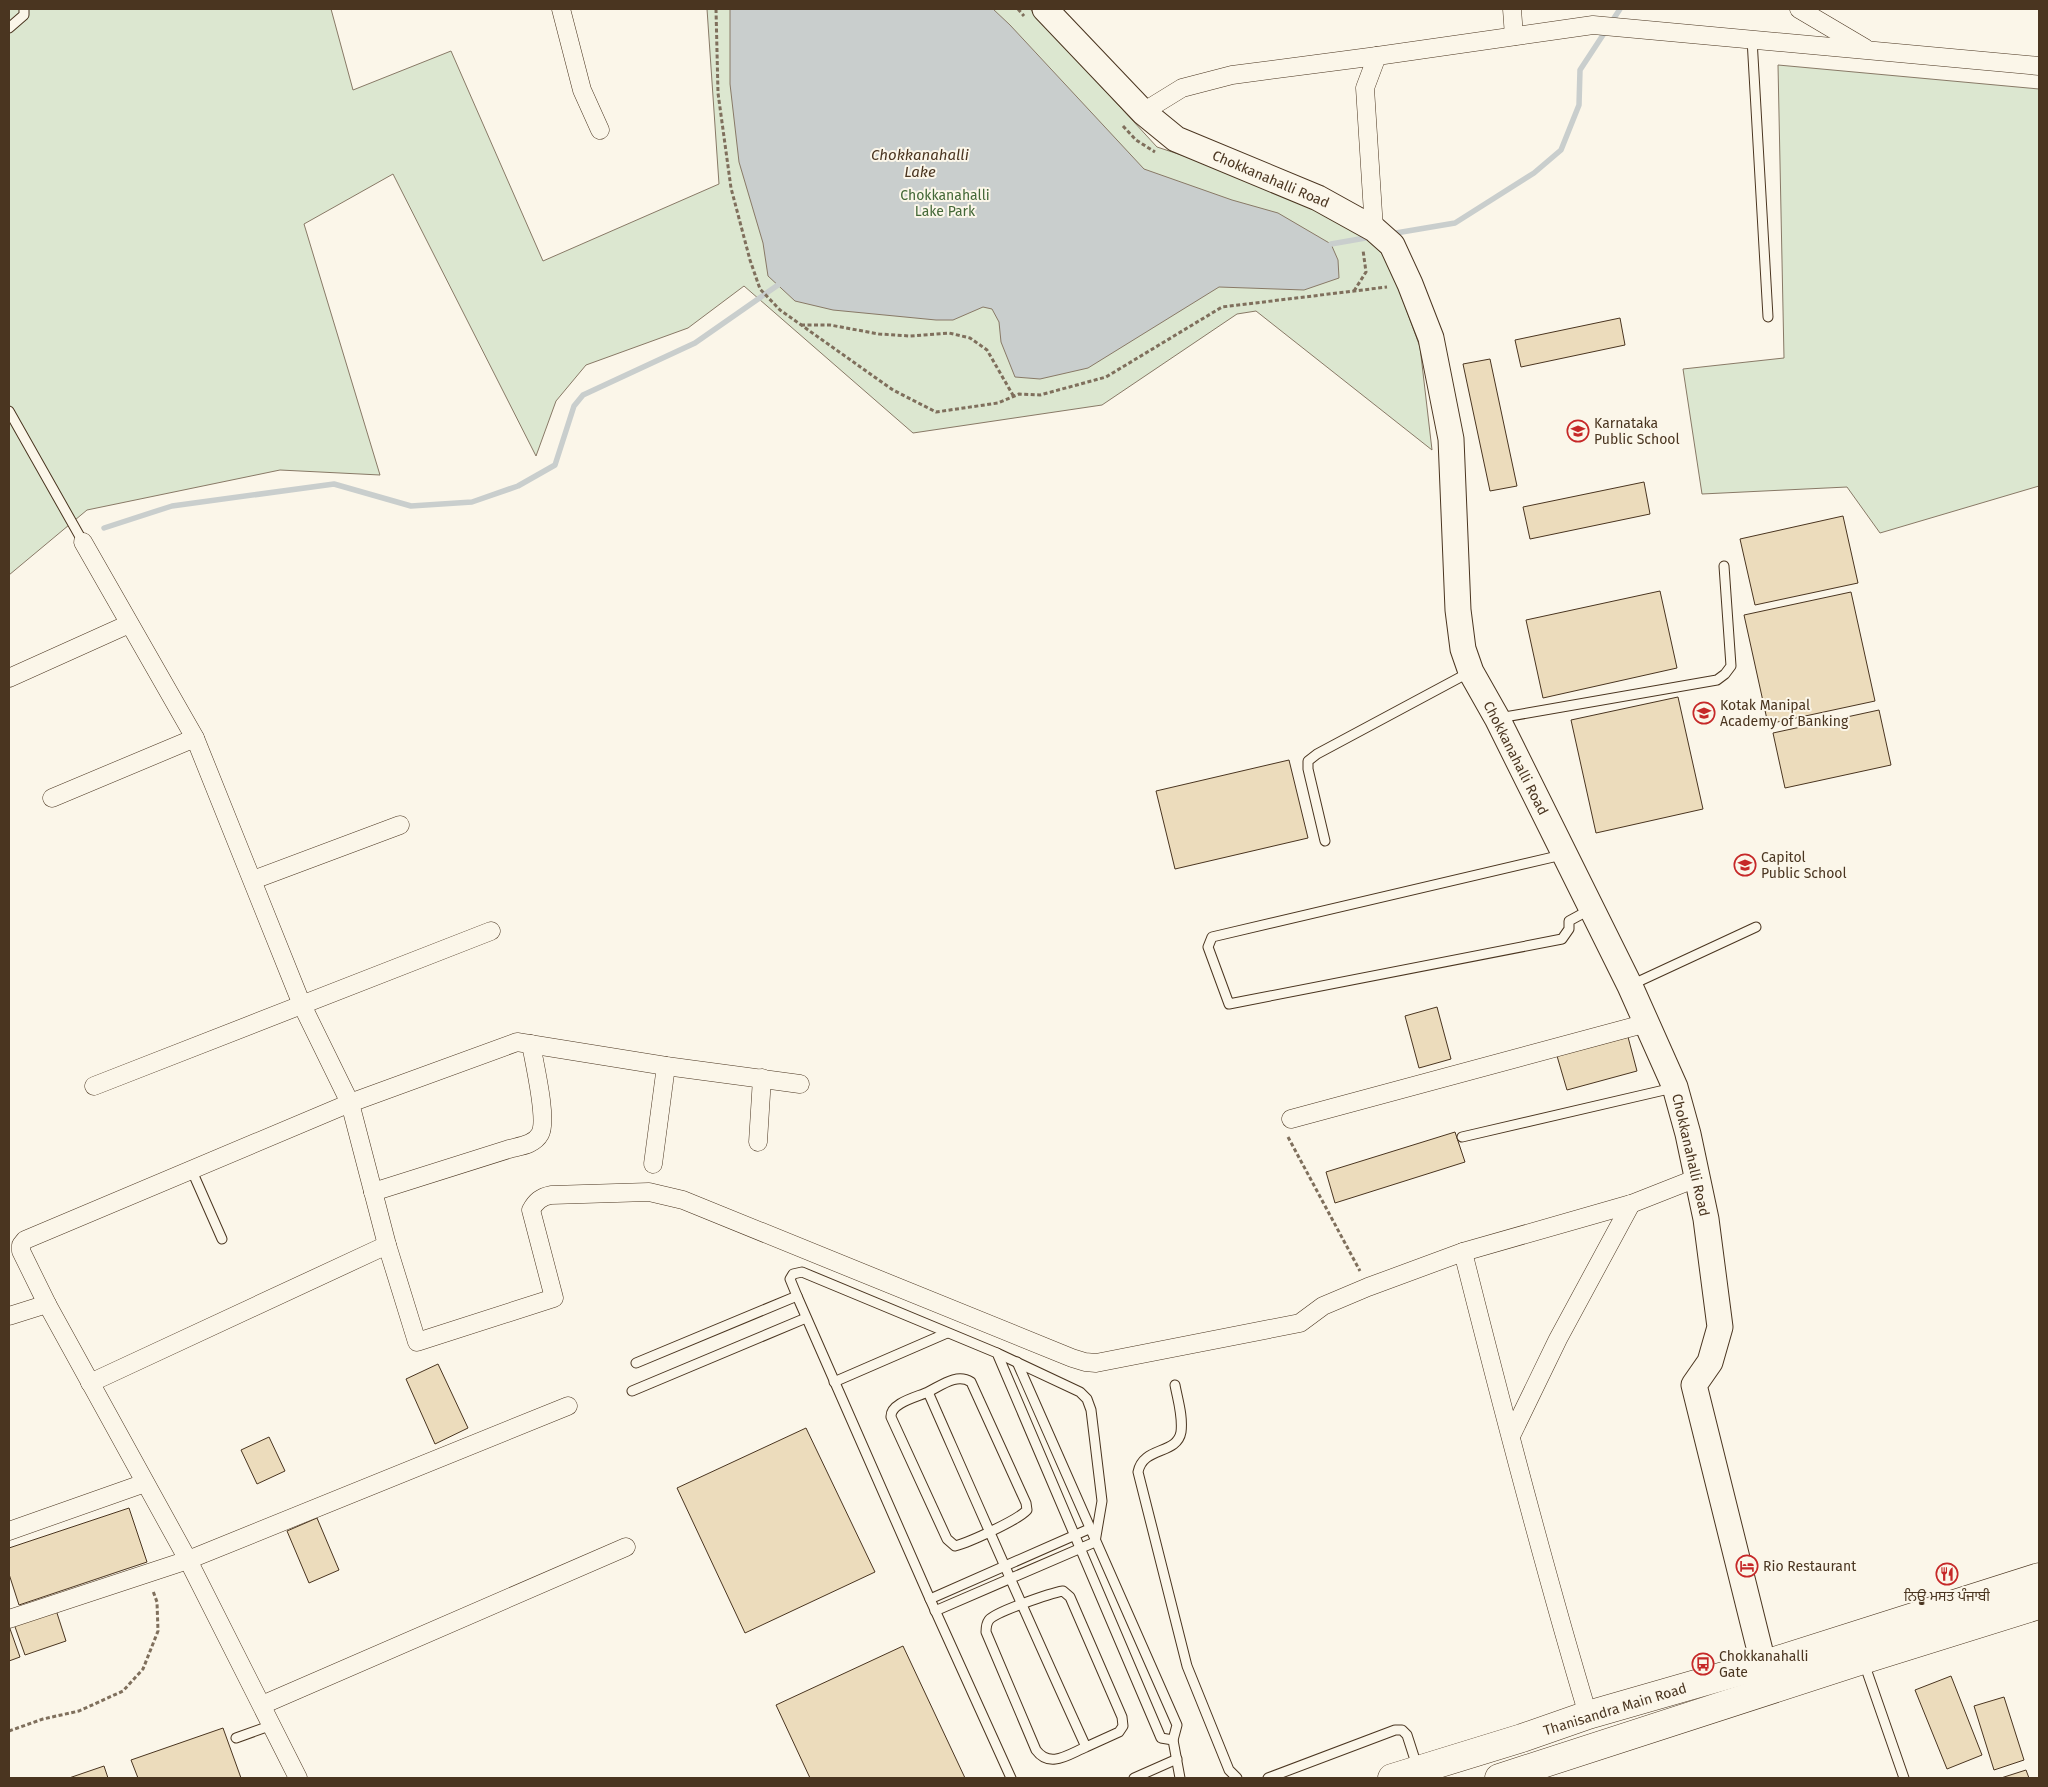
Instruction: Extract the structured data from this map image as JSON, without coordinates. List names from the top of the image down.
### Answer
{
  "streets": {
    "main road": ["Thanisandra Main Road"],
    "street": ["Chokkanahalli Road"]
  },
  "crossings": [
    ["Chokkanahalli Road", "Thanisandra Main Road"]
  ],
  "water": ["Chokkanahalli Lake"],
  "parks": ["Chokkanahalli Lake Park"],
  "places": {
    "school or university": ["Karnataka Public School", "Kotak Manipal Academy of Banking", "Capitol Public School"],
    "hotel": ["Rio Restaurant"],
    "restaurant": ["ਨਿਉੁੂ ਮਸਤ ਪੰਜਾਬੀ"],
    "bus stop": ["Chokkanahalli Gate"]
  }
}
